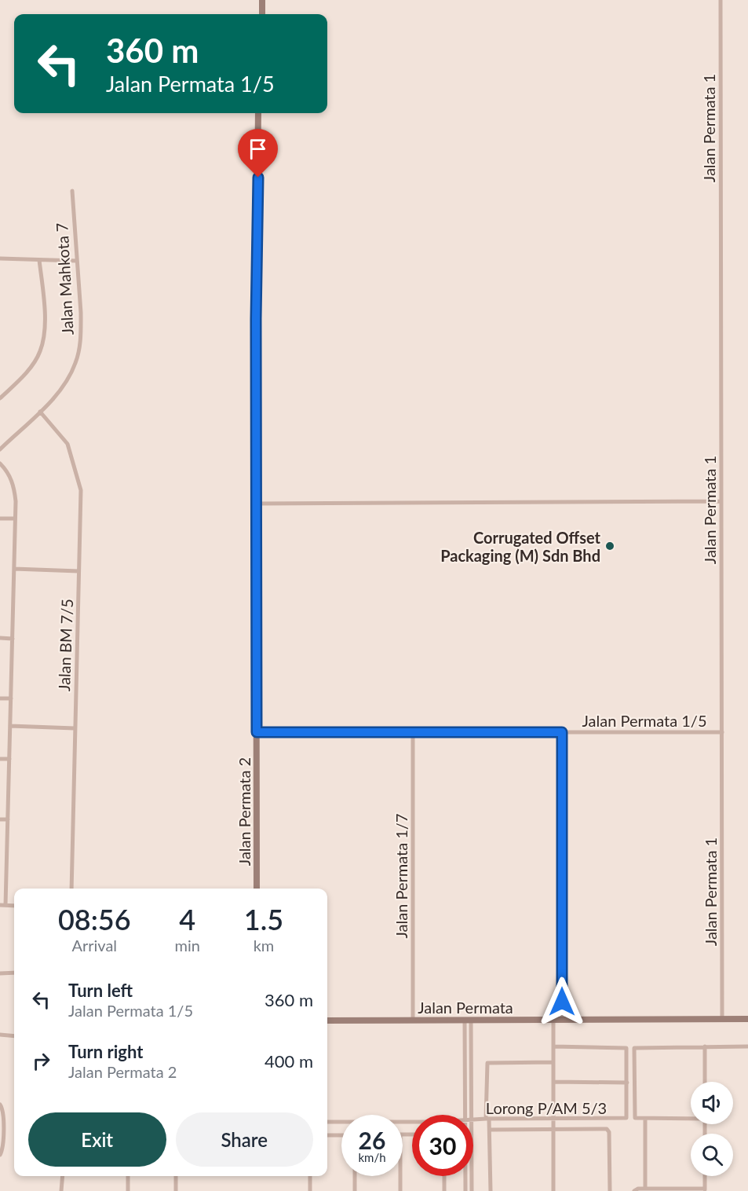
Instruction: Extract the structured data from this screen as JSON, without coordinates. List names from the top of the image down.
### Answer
{
  "streets": {
    "street": [
      "Jalan Permata 1",
      "Jalan Mahkota 7",
      "Jalan BM 7/5",
      "Jalan Permata 1/5",
      "Jalan Permata 2",
      "Jalan Permata 1/7",
      "Jalan Permata",
      "Lorong P/AM 5/3"
    ]
  },
  "crossings": [
    ["Jalan Permata 1", "Jalan Permata 1/5"],
    ["Jalan Permata 1", "Jalan Permata"],
    ["Jalan Mahkota 7", "Jalan BM 7/5"],
    ["Jalan Permata 1/5", "Jalan Permata 2"],
    ["Jalan Permata 1/5", "Jalan Permata 1/7"],
    ["Jalan Permata 1/7", "Jalan Permata"]
  ],
  "places": ["Corrugated Offset Packaging (M) Sdn Bhd"],
  "page": {
    "turn": ["360 m", "Jalan Permata 1/5"],
    "eta": [
      "08:56",
      "Arrival",
      "4",
      "min",
      "1.5",
      "km"
    ],
    "list": [
      {
        "name": "Turn left",
        "note": "Jalan Permata 1/5",
        "value": "360 m"
      },
      {
        "name": "Turn right",
        "note": "Jalan Permata 2",
        "value": "400 m"
      }
    ],
    "buttons": ["Exit", "Share"],
    "speed": "26 km/h",
    "limit": "30"
  }
}
